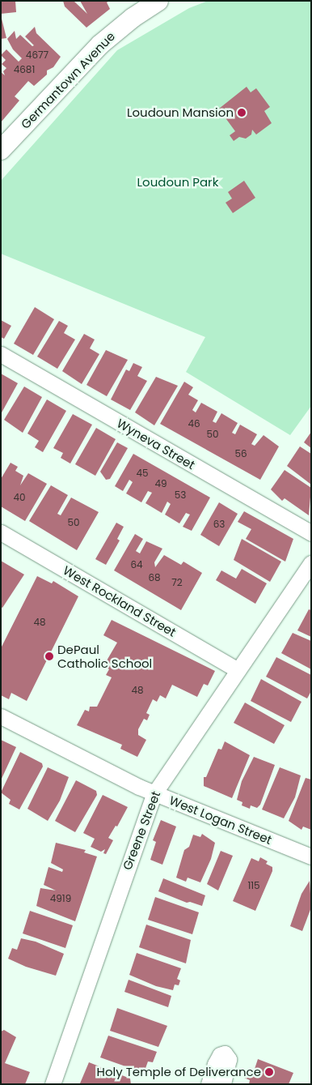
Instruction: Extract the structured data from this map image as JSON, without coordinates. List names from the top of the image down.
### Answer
{
  "streets": {
    "main road": ["Germantown Avenue"],
    "street": [
      "Wyneva Street",
      "West Rockland Street",
      "West Logan Street",
      "Greene Street"
    ]
  },
  "crossings": [
    ["West Rockland Street", "Greene Street"],
    ["West Logan Street", "Greene Street"]
  ],
  "parks": ["Loudoun Park"],
  "places": ["Loudoun Mansion", "DePaul Catholic School", "Holy Temple of Deliverance"],
  "house_numbers": [
    "4677",
    "4681",
    "46",
    "50",
    "56",
    "45",
    "49",
    "53",
    "40",
    "50",
    "63",
    "64",
    "68",
    "72",
    "48",
    "48",
    "115",
    "4919"
  ]
}
